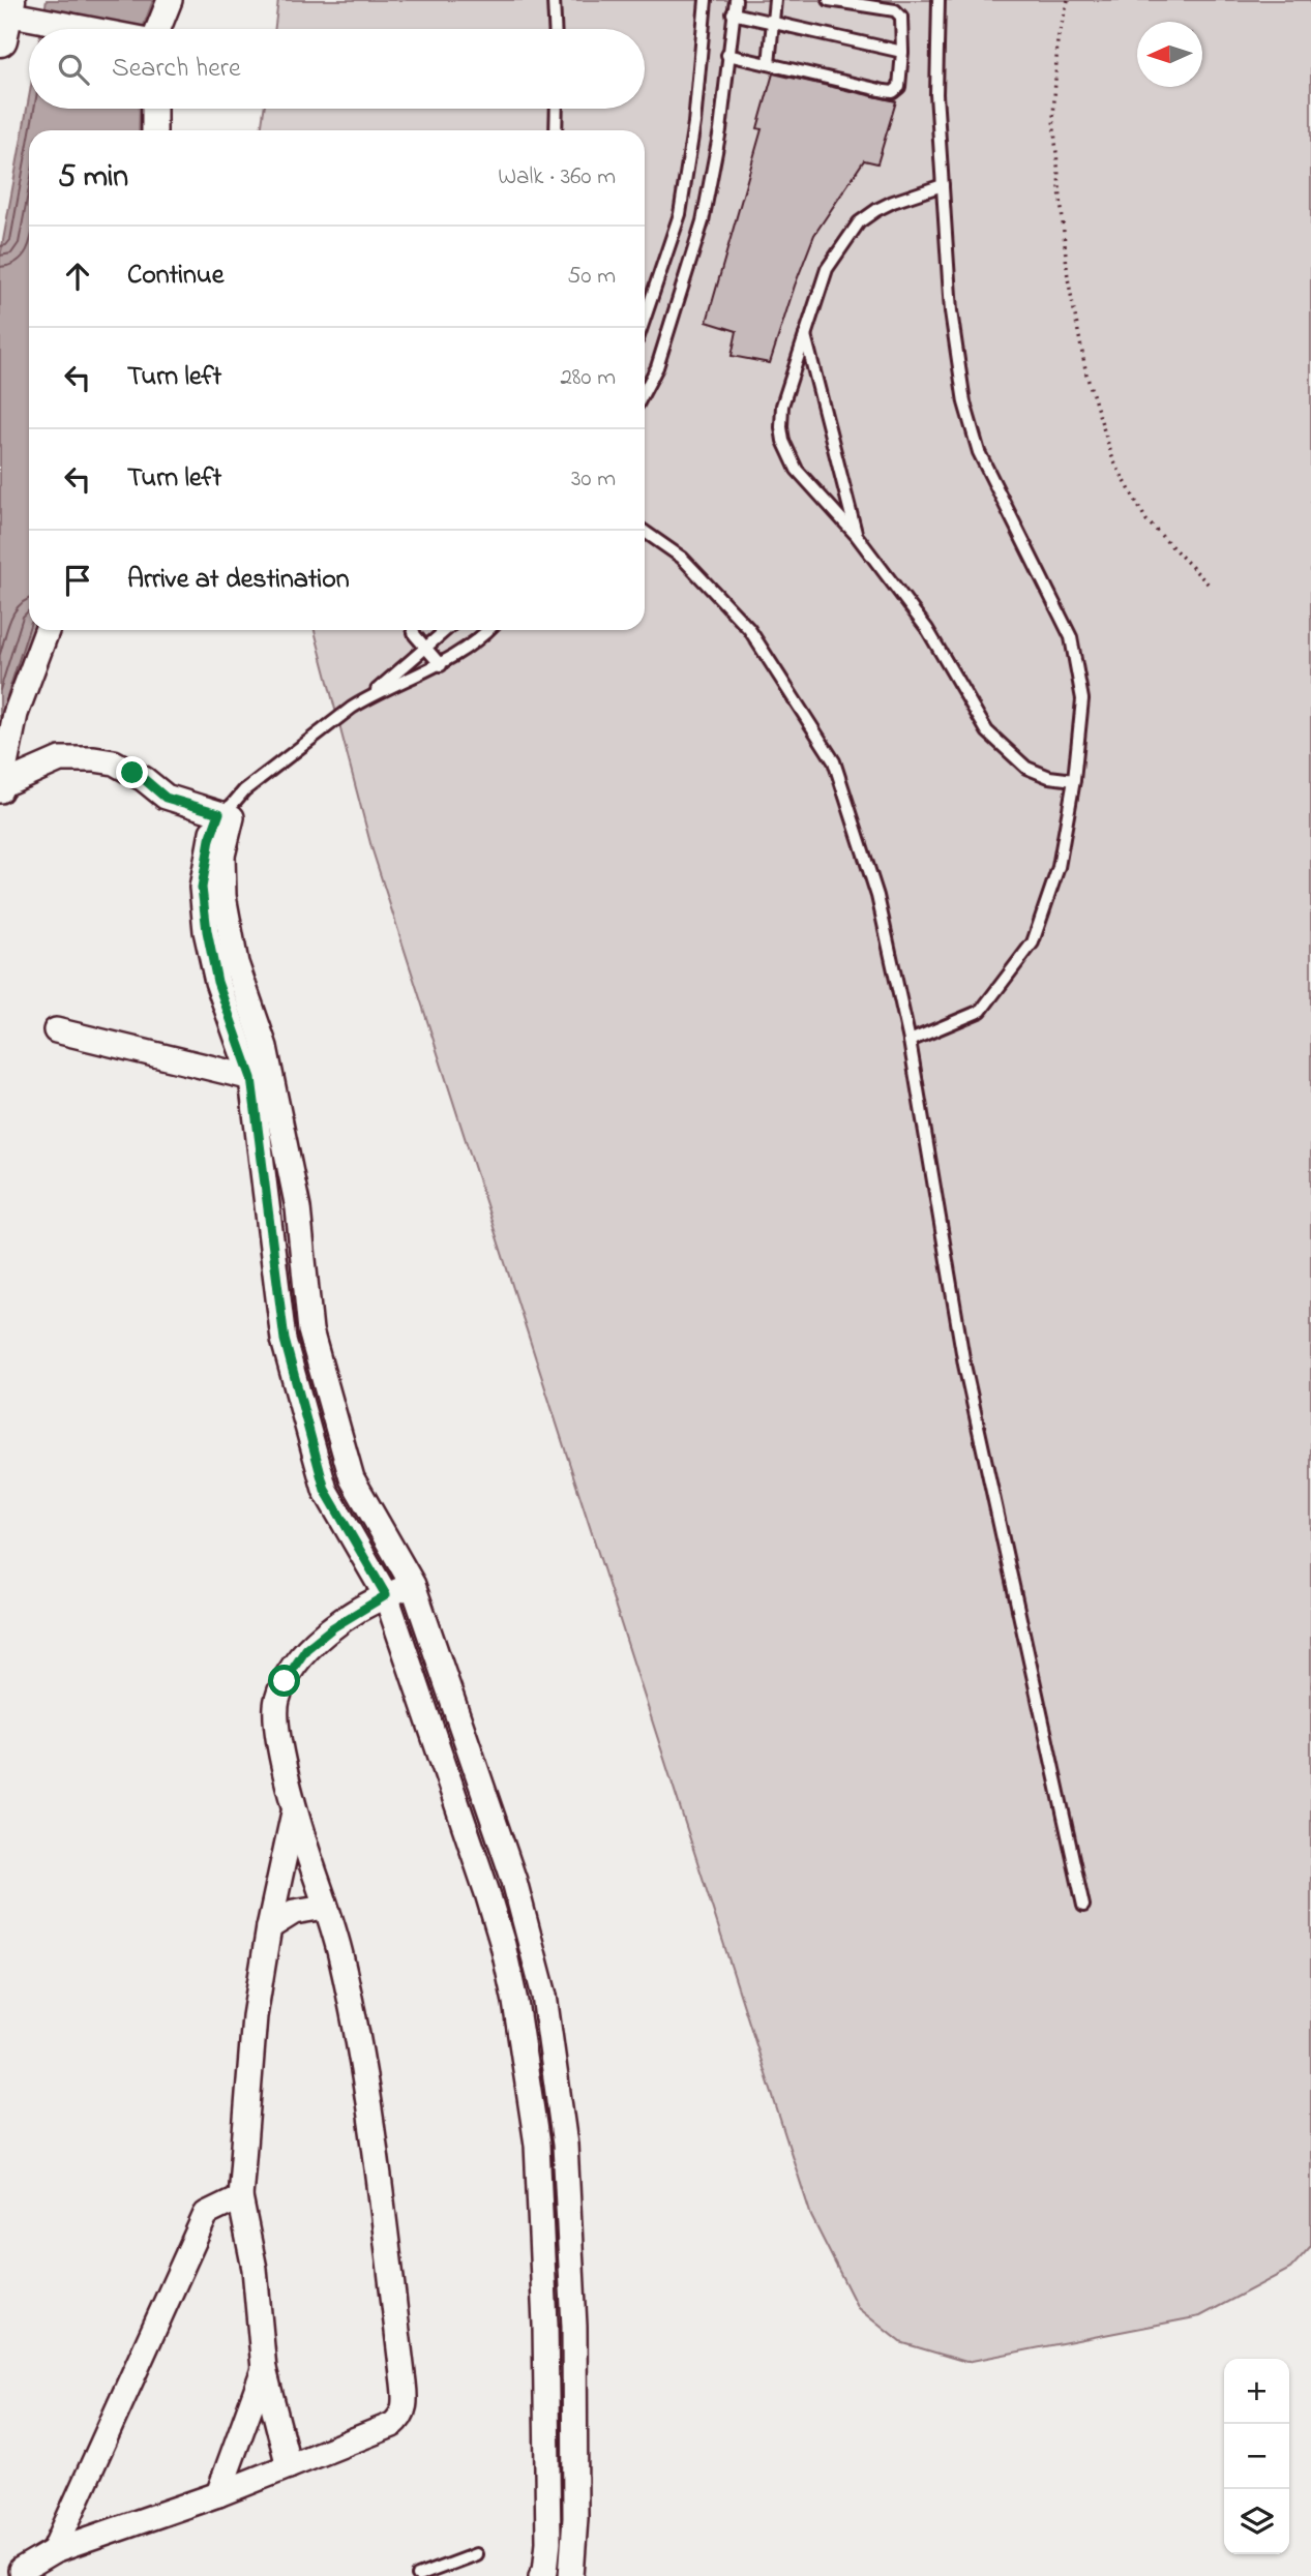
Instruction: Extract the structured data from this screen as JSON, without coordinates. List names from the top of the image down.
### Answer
{
  "north": "left",
  "page": {
    "search": "Search here",
    "heading": ["5 min", "Walk · 360 m"],
    "list": [
      ["Continue", "50 m"],
      ["Turn left", "280 m"],
      ["Turn left", "30 m"],
      "Arrive at destination"
    ],
    "map_buttons": ["+", "−"]
  }
}
